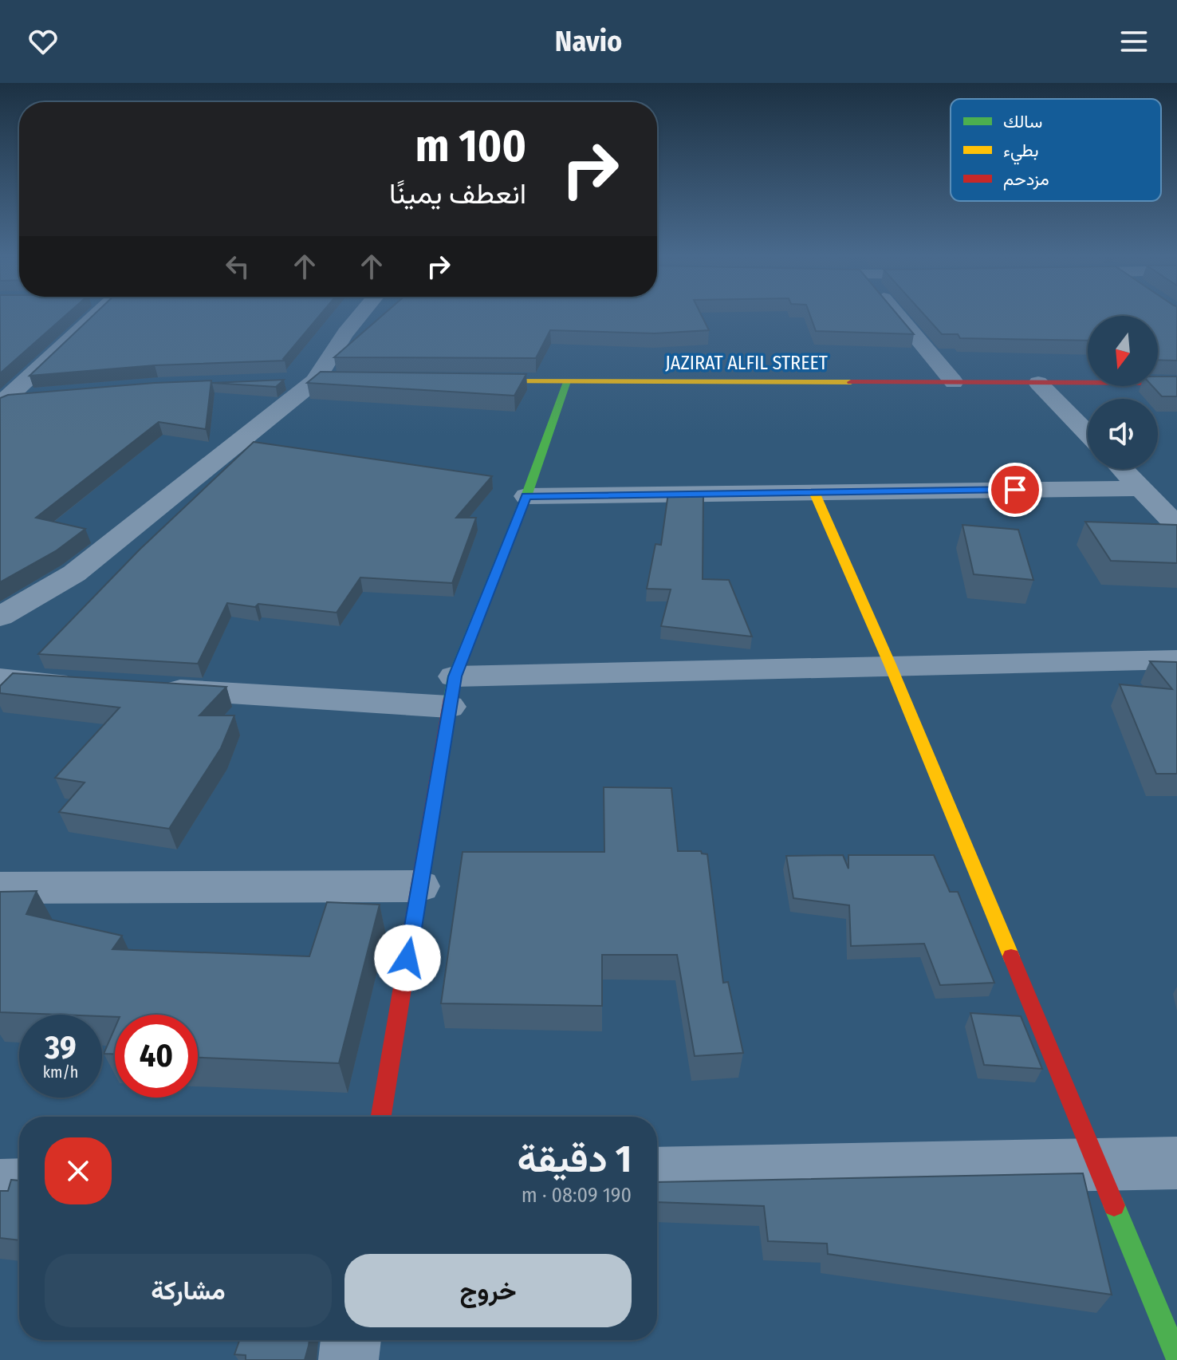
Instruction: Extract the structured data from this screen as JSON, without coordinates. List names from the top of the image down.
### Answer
{
  "streets": {
    "street": ["JAZIRAT ALFIL STREET"]
  },
  "legend": ["سالك", "بطيء", "مزدحم"],
  "north": "bottom",
  "page": {
    "header": "Navio",
    "turn": ["100 m", "انعطف يمينًا"],
    "speed": "39 km/h",
    "limit": "40",
    "heading": ["1 دقيقة", "190 m · 08:09"],
    "buttons": ["خروج", "مشاركة"]
  }
}
